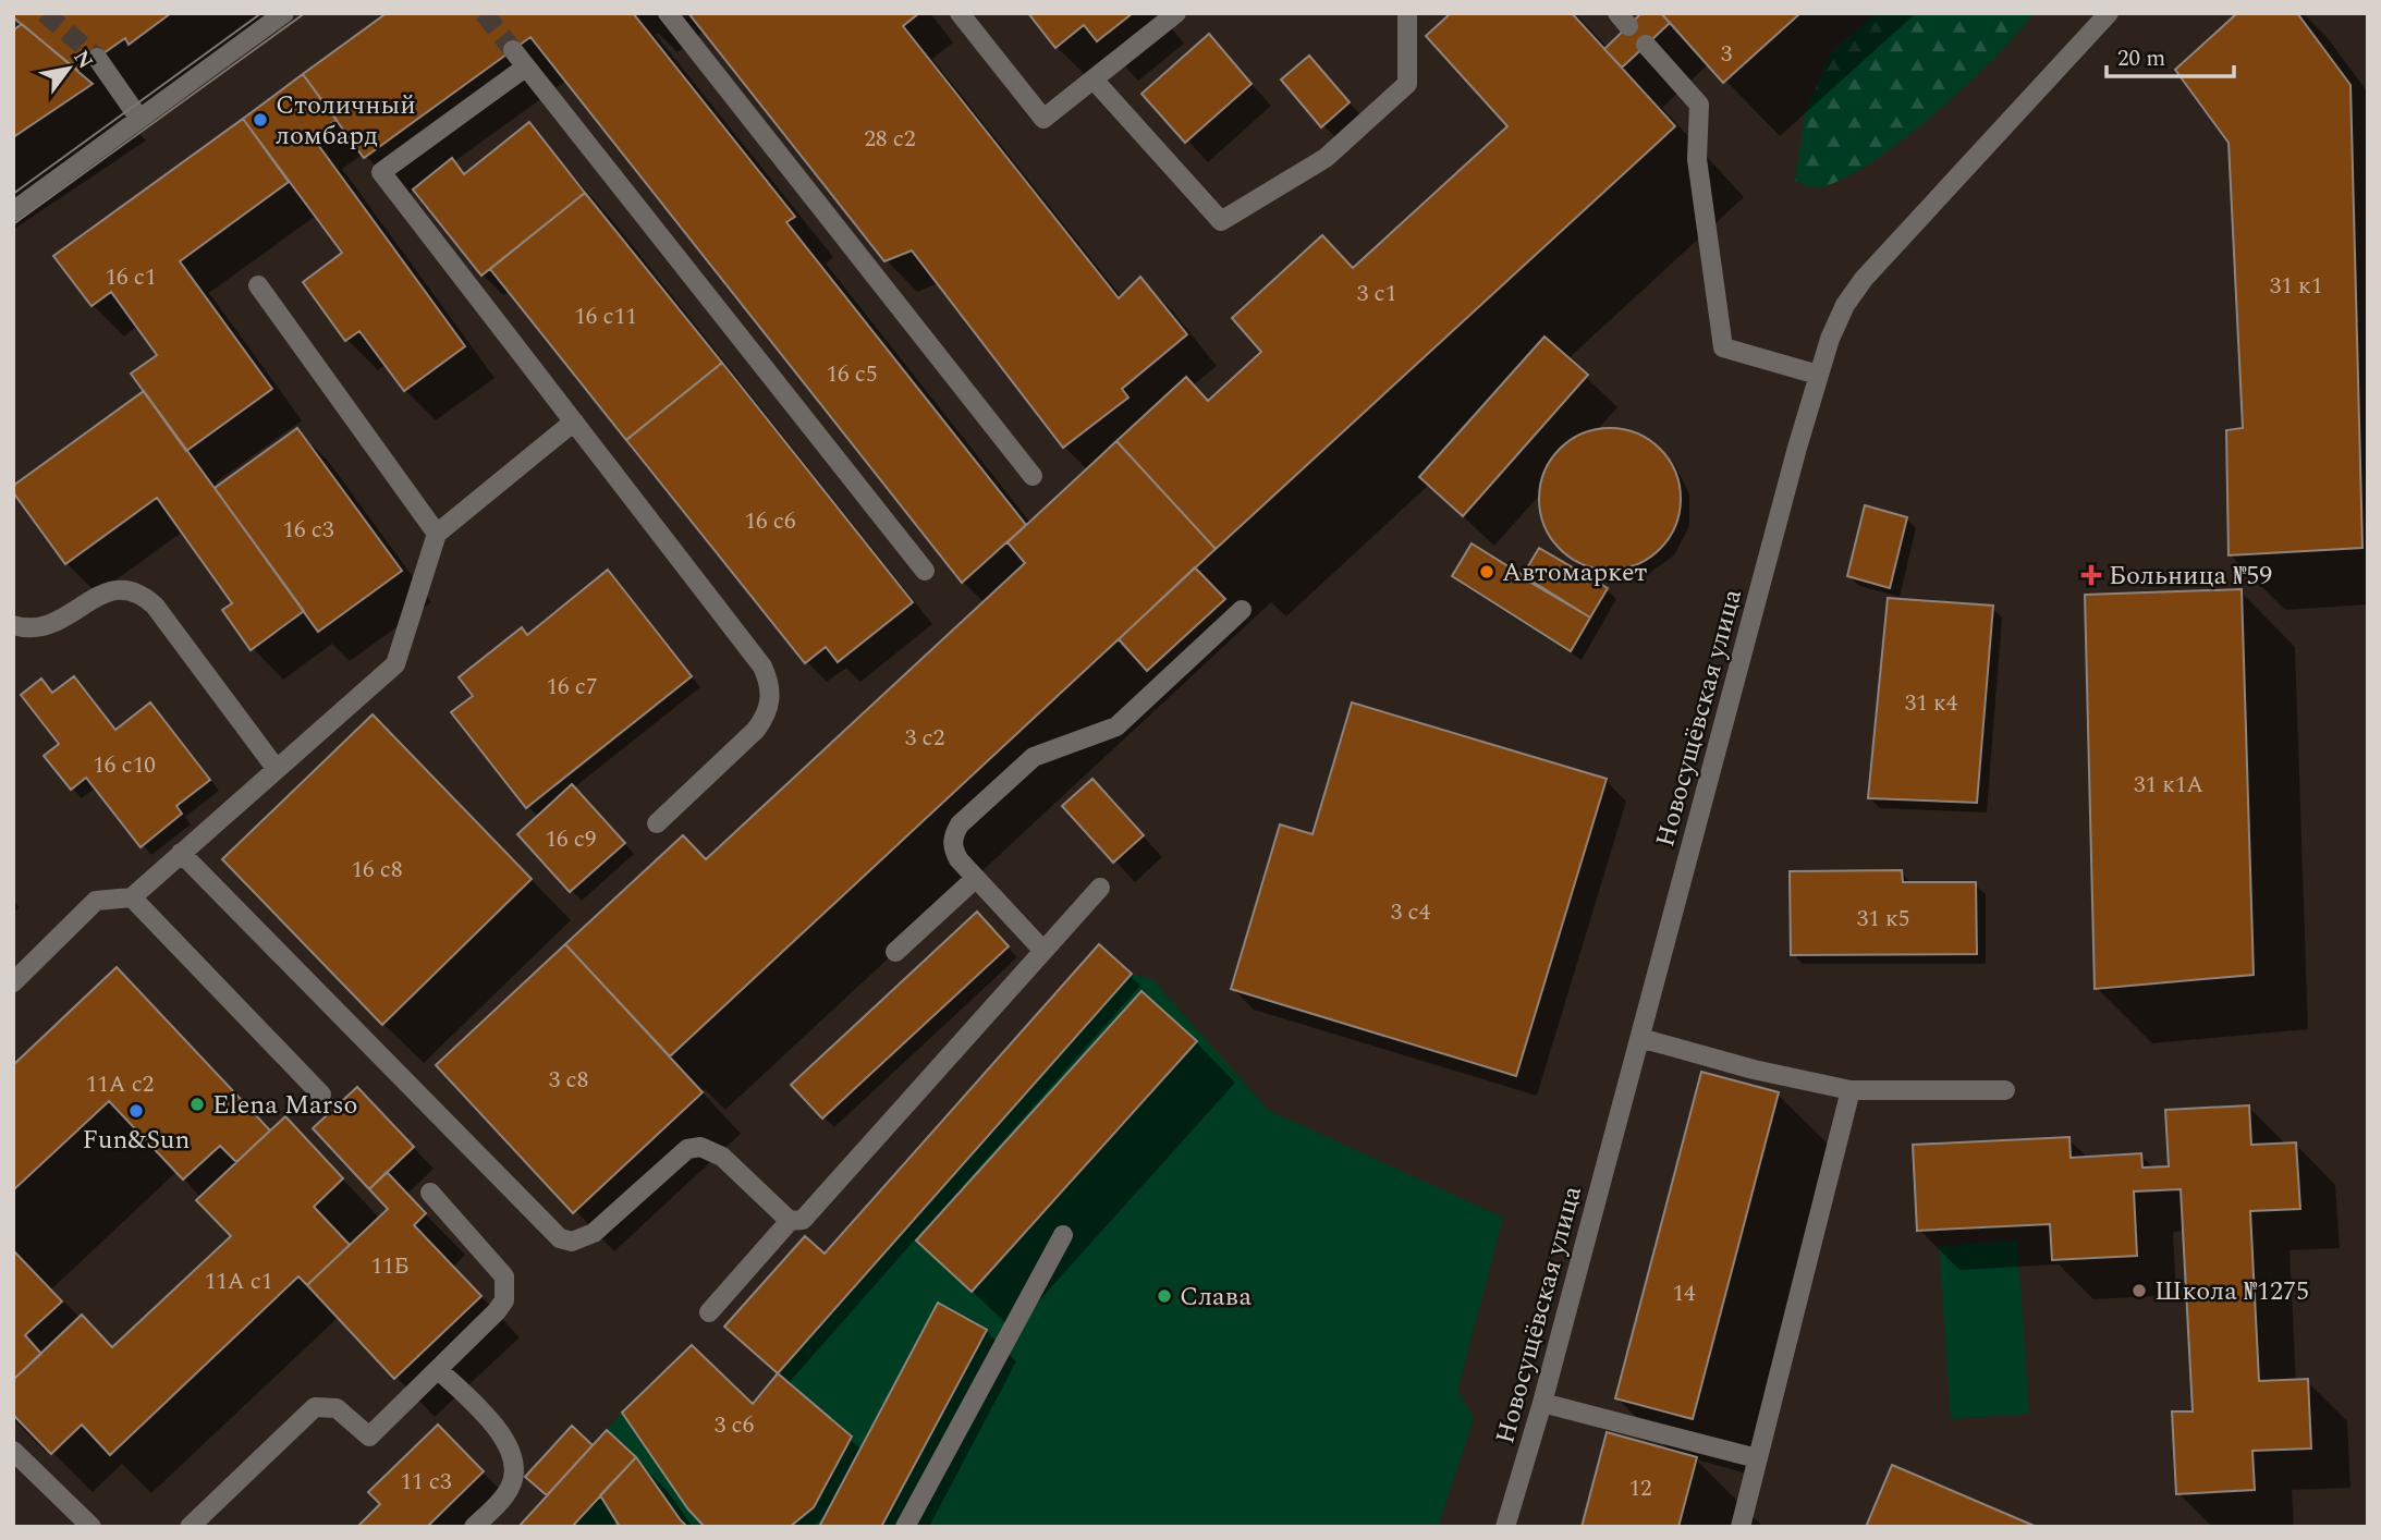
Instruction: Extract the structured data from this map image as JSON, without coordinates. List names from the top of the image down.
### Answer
{
  "streets": {
    "street": ["Новосущёвская улица"]
  },
  "places": {
    "other": [
      "Столичный ломбард",
      "Автомаркет",
      "Elena Marso",
      "Fun&Sun",
      "Школа №1275",
      "Слава"
    ],
    "health": ["Больница №59"]
  },
  "house_numbers": [
    "3",
    "28 с2",
    "16 с1",
    "31 к1",
    "3 с1",
    "16 с11",
    "16 с5",
    "16 с6",
    "16 с3",
    "16 с7",
    "31 к4",
    "3 с2",
    "16 с10",
    "31 к1А",
    "16 с9",
    "16 с8",
    "3 с4",
    "31 к5",
    "3 с8",
    "11А с2",
    "11Б",
    "11А с1",
    "14",
    "3 c6",
    "11 с3",
    "12"
  ],
  "scale_bar": "20 m",
  "north": "top right"
}
